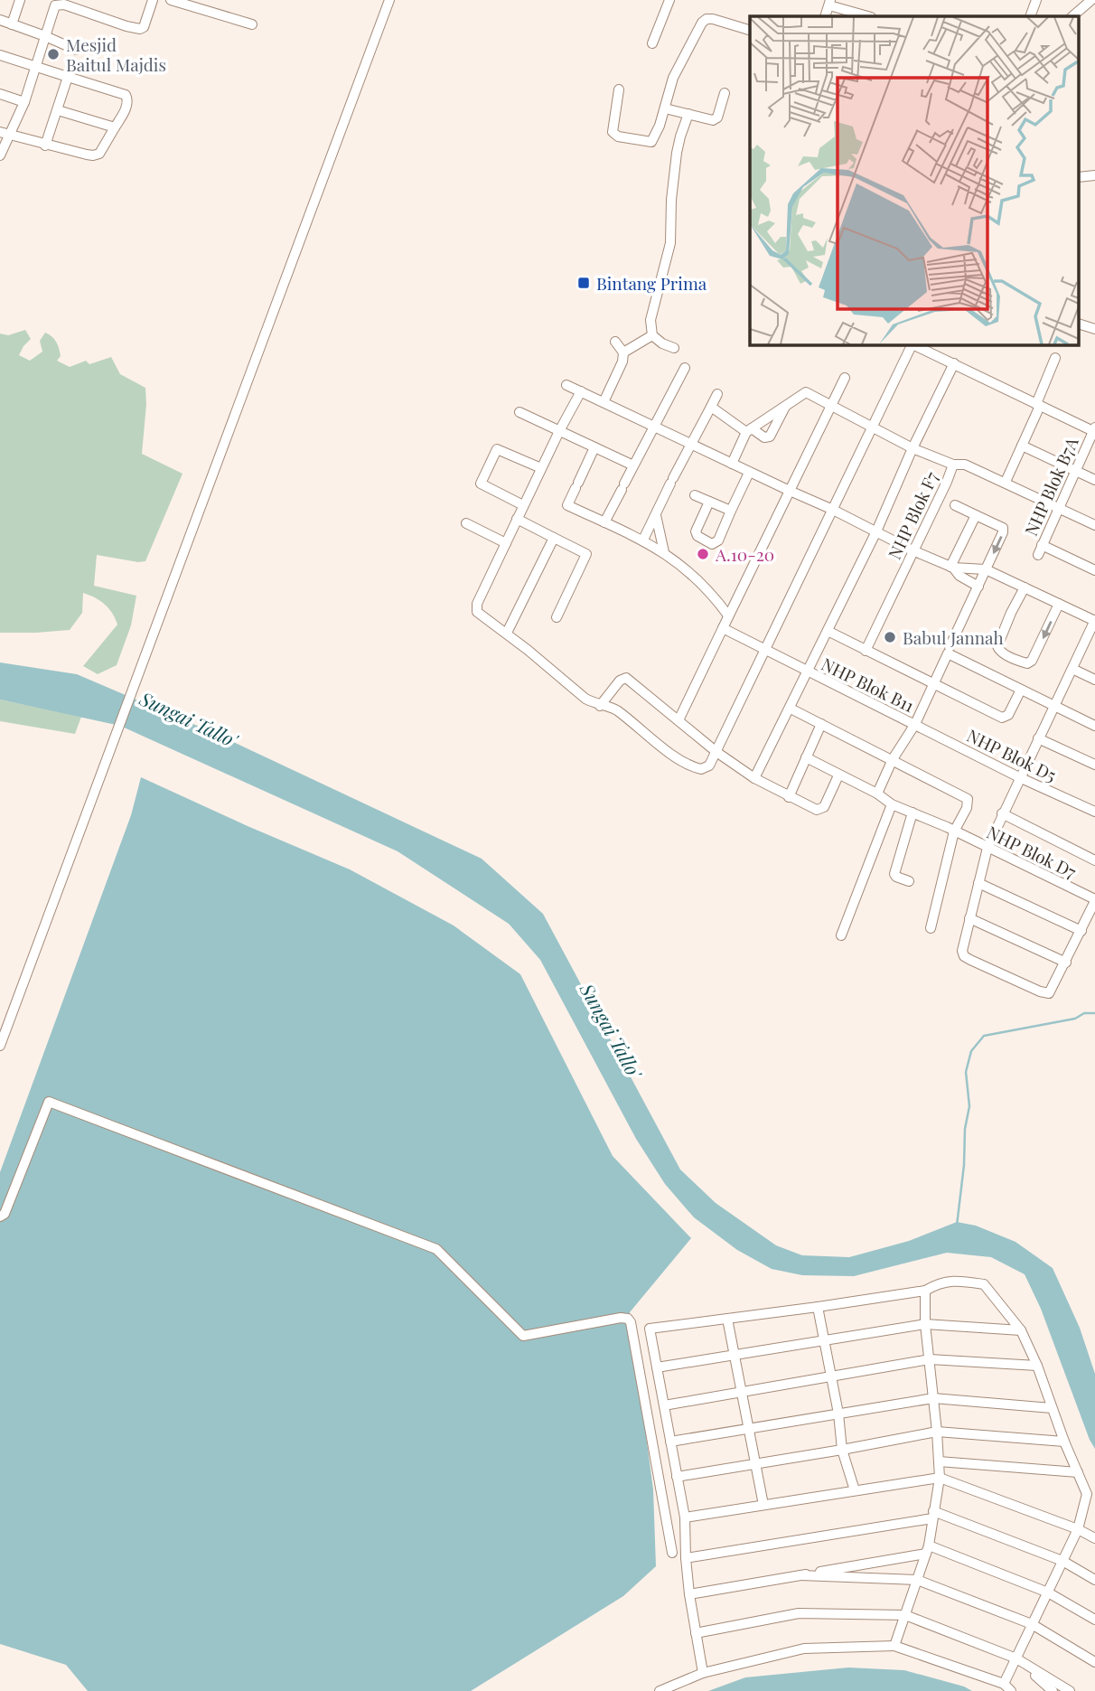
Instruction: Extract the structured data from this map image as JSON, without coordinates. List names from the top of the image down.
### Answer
{
  "streets": {
    "street": [
      "NHP Blok B7A",
      "NHP Blok F7",
      "NHP Blok B11",
      "NHP Blok D5",
      "NHP Blok D7"
    ]
  },
  "crossings": [
    ["NHP Blok B7A", "NHP Blok F7"],
    ["NHP Blok B11", "NHP Blok D5"]
  ],
  "water": ["Sungai Tallo'"],
  "places": {
    "other": ["Mesjid Baitul Majdis", "A.10-20", "Babul Jannah"],
    "transit": ["Bintang Prima"]
  }
}
